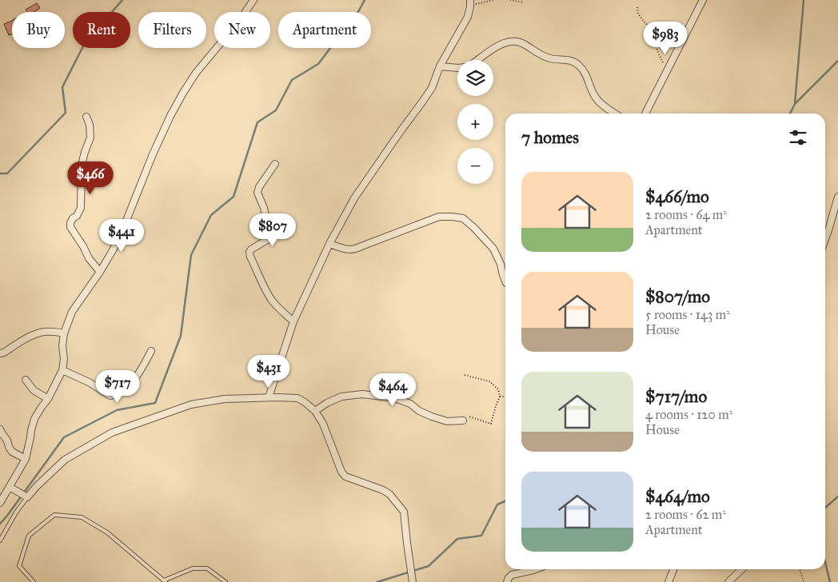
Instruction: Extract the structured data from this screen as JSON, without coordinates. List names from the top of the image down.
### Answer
{
  "page": {
    "chip": [
      "Buy",
      "Rent",
      "Filters",
      "New",
      "Apartment"
    ],
    "price": [
      "$983",
      "$466",
      "$807",
      "$441",
      "$431",
      "$717",
      "$464"
    ],
    "map_buttons": ["+", "−"],
    "heading": "7 homes",
    "list": [
      {
        "name": "$466/mo",
        "note": "2 rooms · 64 m² · Apartment"
      },
      {
        "name": "$807/mo",
        "note": "5 rooms · 143 m² · House"
      },
      {
        "name": "$717/mo",
        "note": "4 rooms · 120 m² · House"
      },
      {
        "name": "$464/mo",
        "note": "2 rooms · 62 m² · Apartment"
      }
    ]
  }
}
